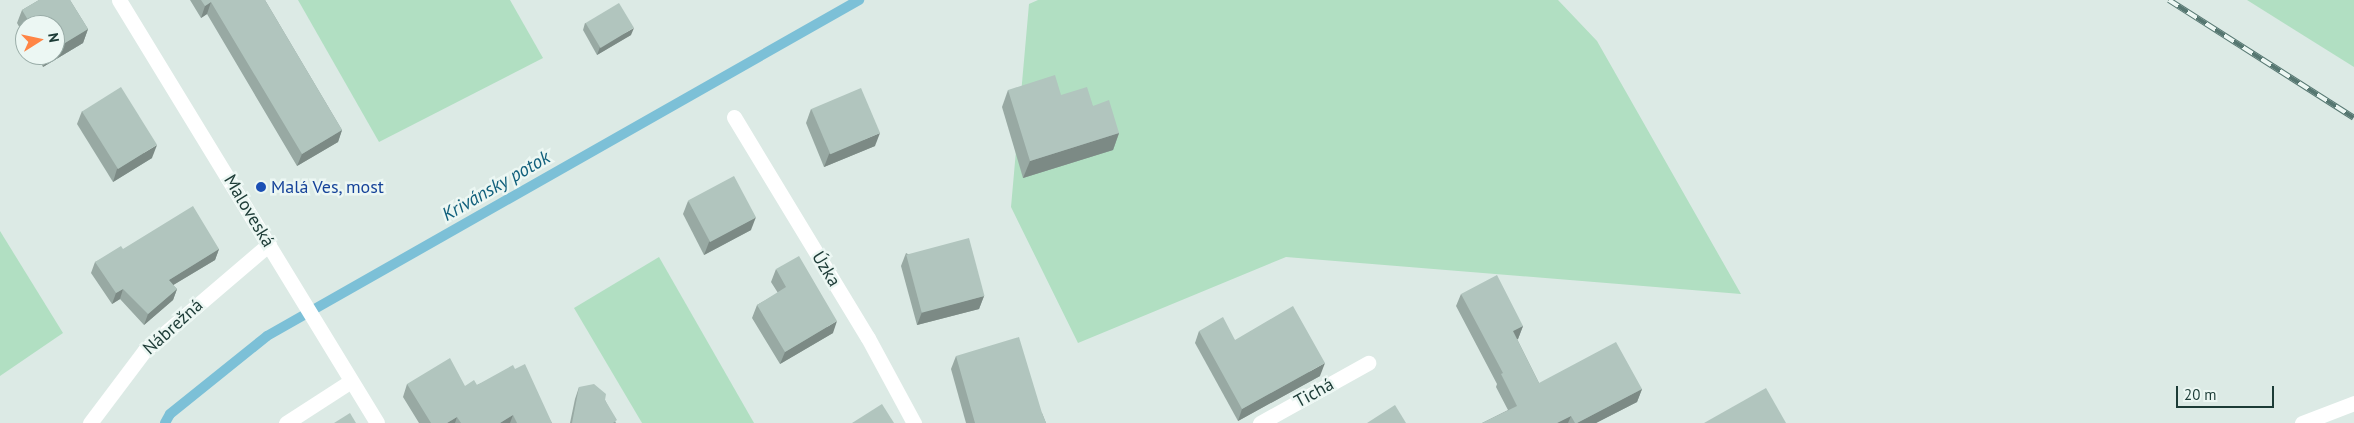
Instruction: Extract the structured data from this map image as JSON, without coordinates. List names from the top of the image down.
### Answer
{
  "streets": {
    "street": [
      "Maloveská",
      "Úzka",
      "Nábrežná",
      "Tichá"
    ]
  },
  "crossings": [
    ["Maloveská", "Nábrežná"]
  ],
  "water": ["Krivánsky potok"],
  "places": ["Malá Ves, most"],
  "scale_bar": "20 m",
  "north": "right"
}
